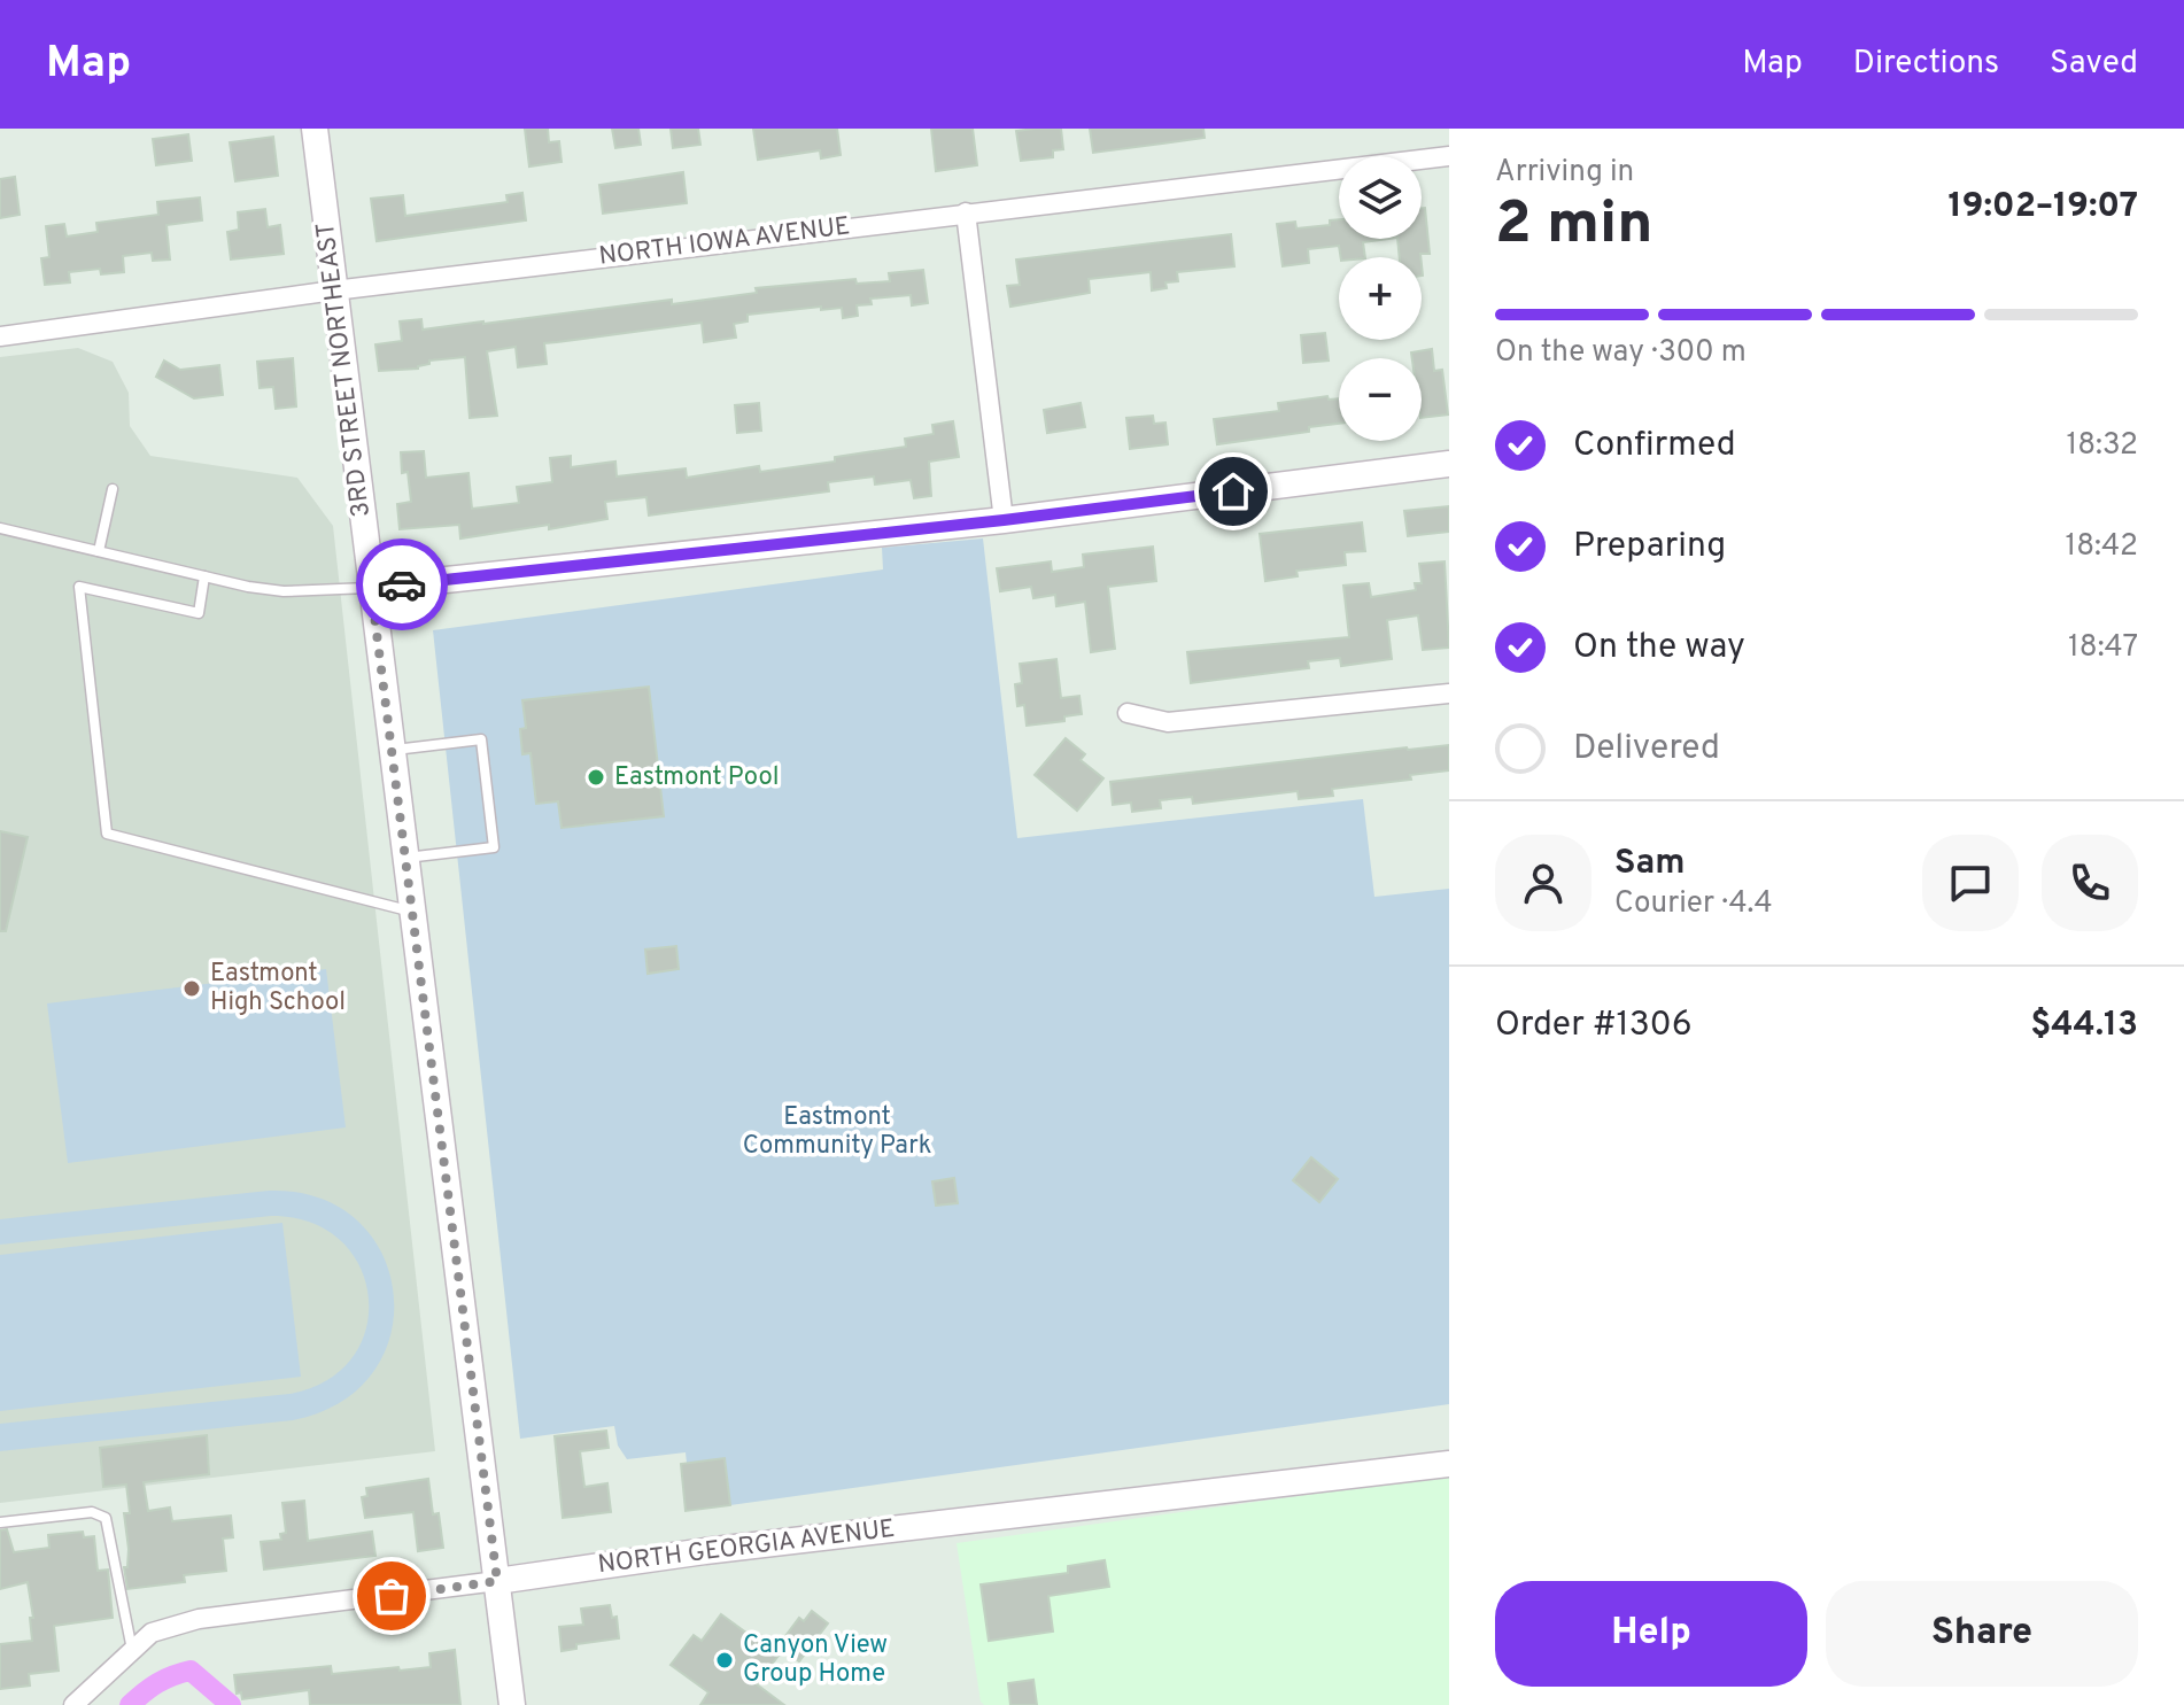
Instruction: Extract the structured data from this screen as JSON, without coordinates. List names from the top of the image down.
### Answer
{
  "streets": {
    "street": ["NORTH IOWA AVENUE", "3RD STREET NORTHEAST", "NORTH GEORGIA AVENUE"]
  },
  "crossings": [
    ["NORTH IOWA AVENUE", "3RD STREET NORTHEAST"],
    ["3RD STREET NORTHEAST", "NORTH GEORGIA AVENUE"]
  ],
  "parks": ["Eastmont Community Park"],
  "places": ["Eastmont Pool", "Eastmont High School", "Canyon View Group Home"],
  "page": {
    "header": "Map",
    "nav": ["Map", "Directions", "Saved"],
    "heading": ["2 min", "Arriving in", "19:02–19:07"],
    "panel": [
      "Sam",
      "Courier · 4.4",
      "Order #1306",
      "$44.13"
    ],
    "map_buttons": ["+", "−"],
    "bar": "On the way · 300 m",
    "list": [
      ["Confirmed", "18:32"],
      ["Preparing", "18:42"],
      ["On the way", "18:47"],
      "Delivered"
    ],
    "buttons": ["Help", "Share"]
  }
}
